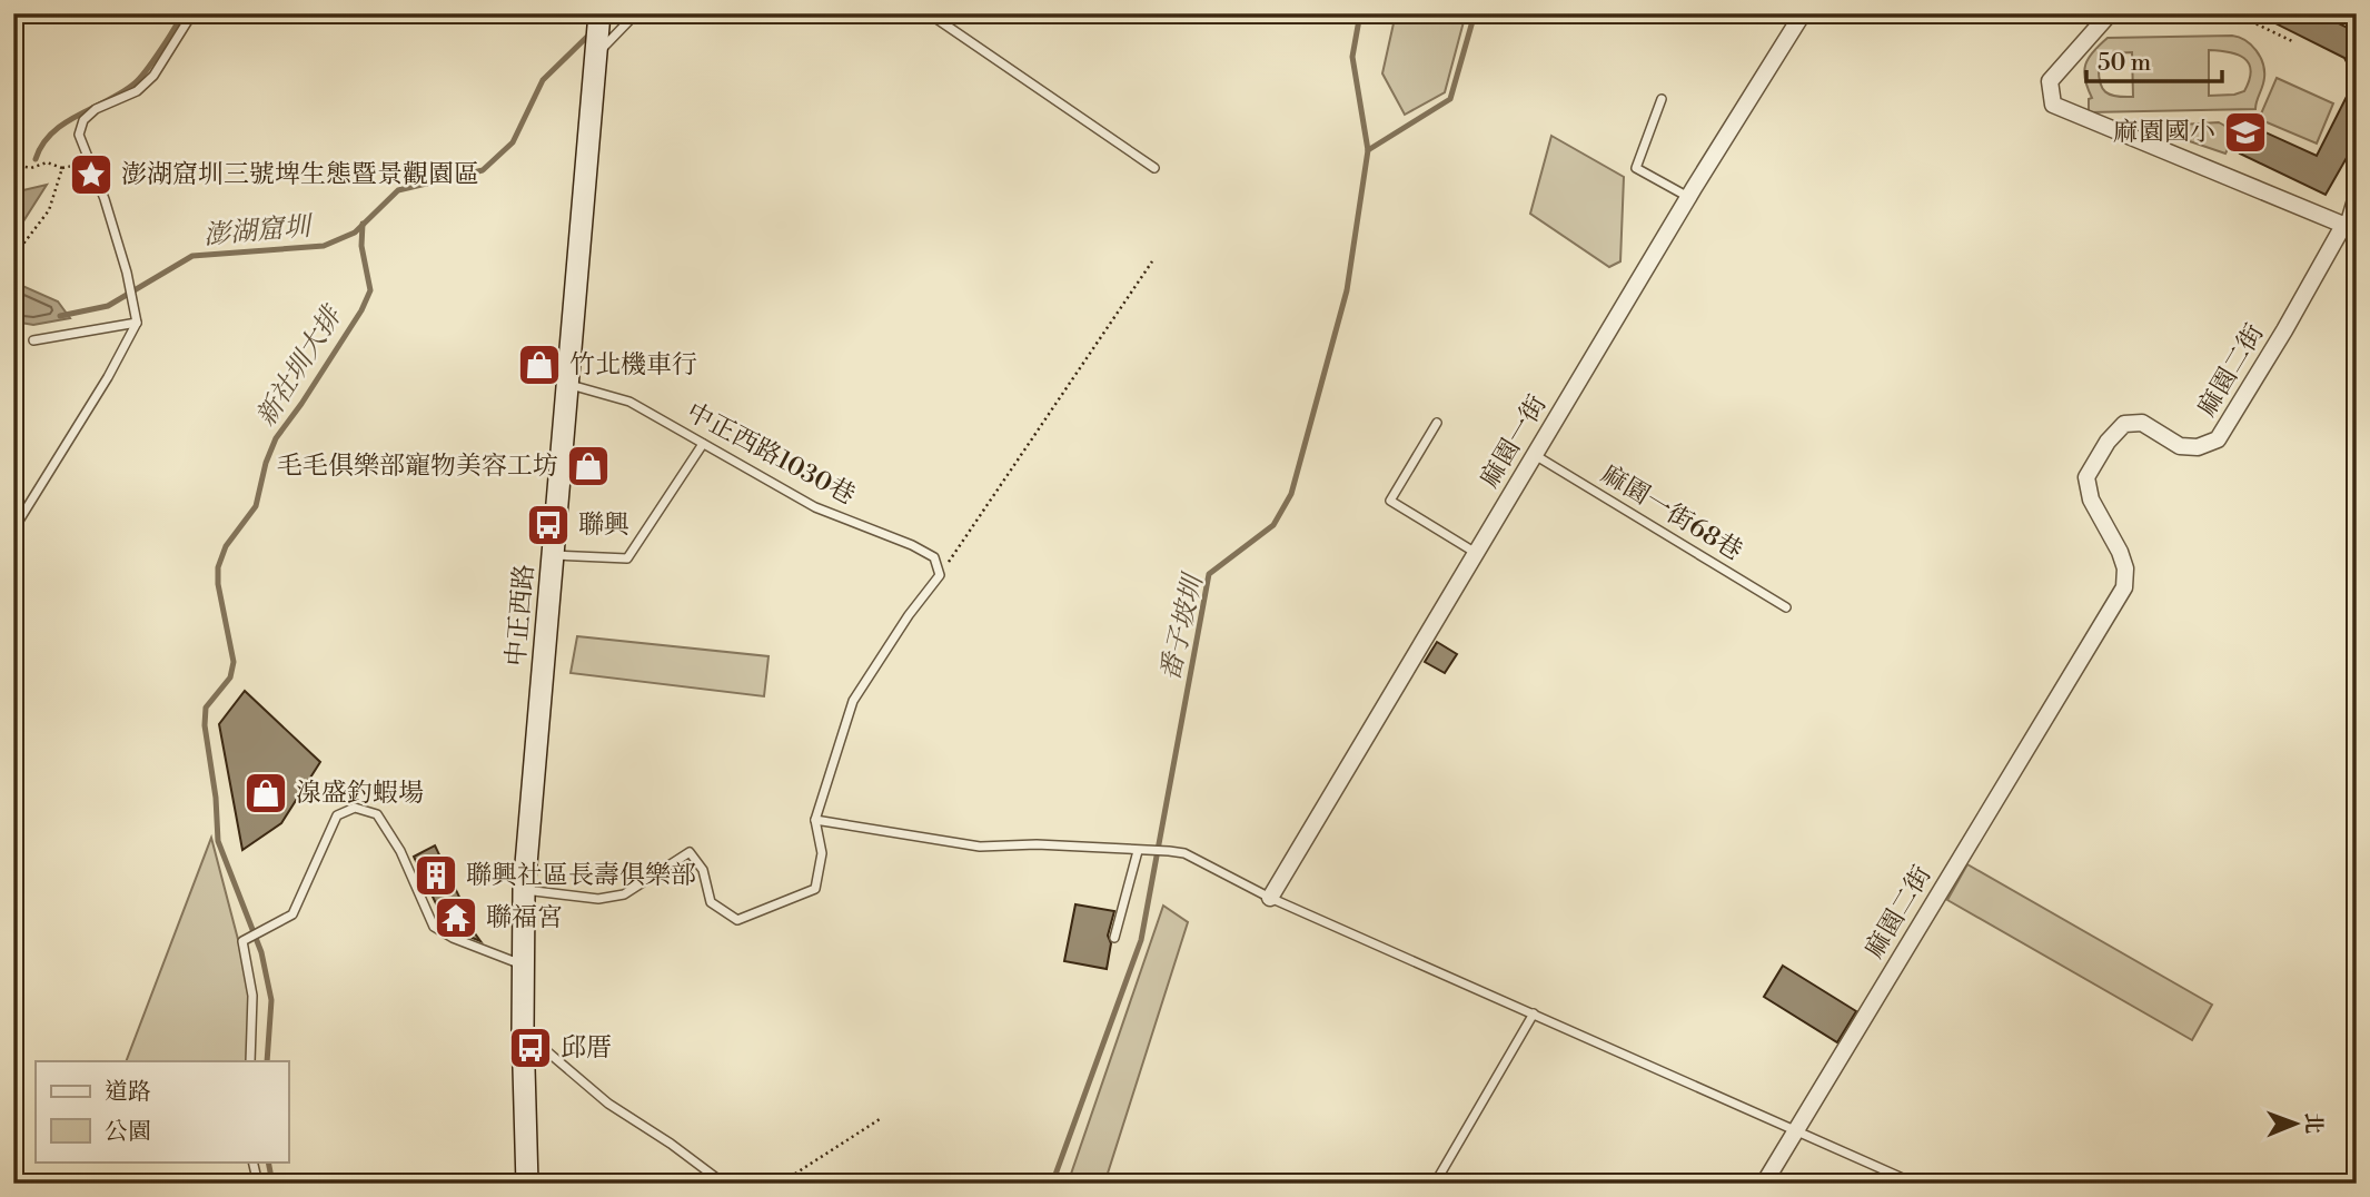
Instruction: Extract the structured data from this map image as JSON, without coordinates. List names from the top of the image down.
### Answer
{
  "streets": {
    "main road": ["中正西路"],
    "street": ["麻園二街", "麻園一街"],
    "lane": ["中正西路1030巷", "麻園一街68巷"]
  },
  "crossings": [
    ["麻園一街", "麻園一街68巷"],
    ["中正西路1030巷", "中正西路"]
  ],
  "water": ["澎湖窟圳", "新社圳大排", "番子坡圳"],
  "places": {
    "school or university": ["麻園國小"],
    "place": ["澎湖窟圳三號埤生態暨景觀園區"],
    "shop": ["竹北機車行", "毛毛俱樂部寵物美容工坊", "湶盛釣蝦場"],
    "bus stop": ["聯興", "邱厝"],
    "building": ["聯興社區長壽俱樂部"],
    "temple": ["聯福宮"]
  },
  "legend": ["道路", "公園"],
  "scale_bar": "50 m",
  "north": "right"
}
